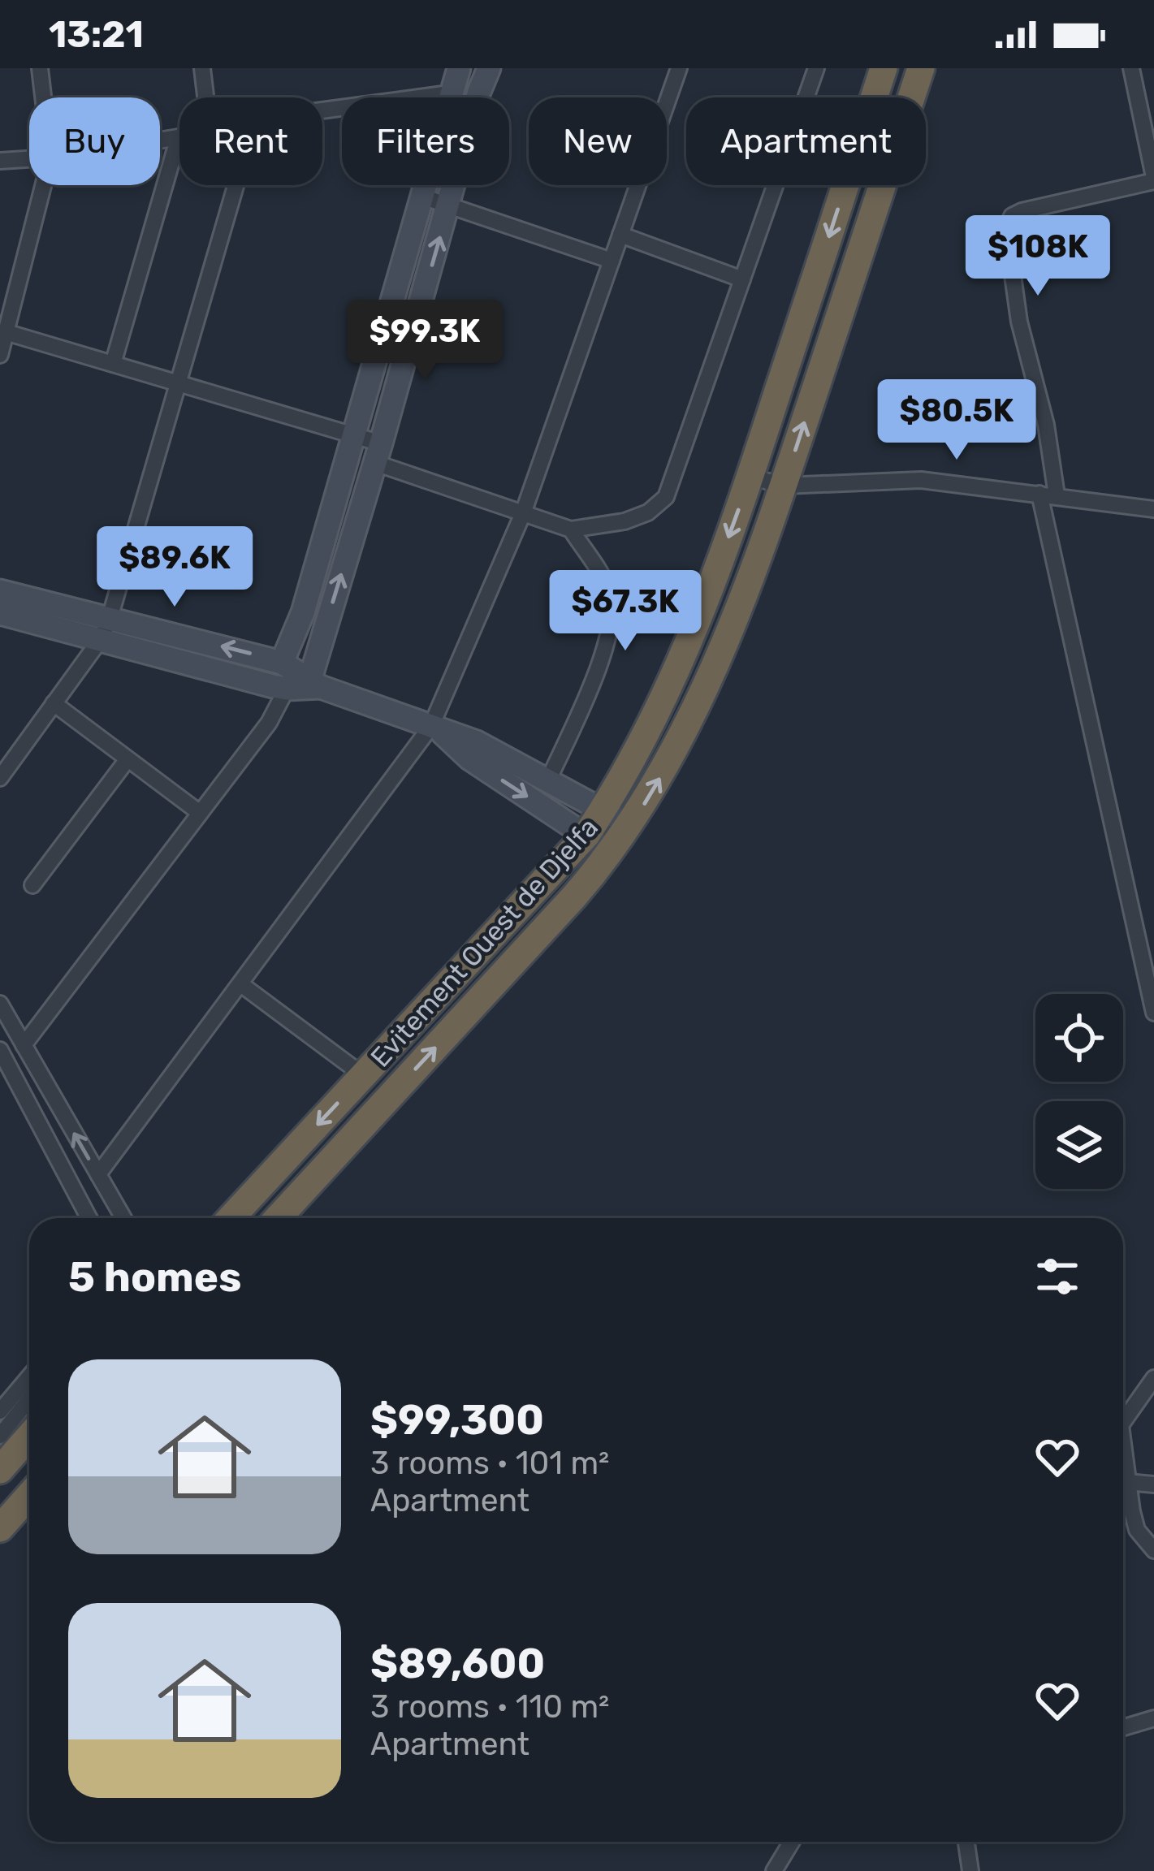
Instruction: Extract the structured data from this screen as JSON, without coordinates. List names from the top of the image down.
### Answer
{
  "streets": {
    "highway": ["Evitement Ouest de Djelfa"]
  },
  "page": {
    "status": "13:21",
    "chip": [
      "Buy",
      "Rent",
      "Filters",
      "New",
      "Apartment"
    ],
    "price": [
      "$108K",
      "$99.3K",
      "$80.5K",
      "$89.6K",
      "$67.3K"
    ],
    "heading": "5 homes",
    "list": [
      {
        "name": "$99,300",
        "note": "3 rooms · 101 m² · Apartment"
      },
      {
        "name": "$89,600",
        "note": "3 rooms · 110 m² · Apartment"
      }
    ]
  }
}
